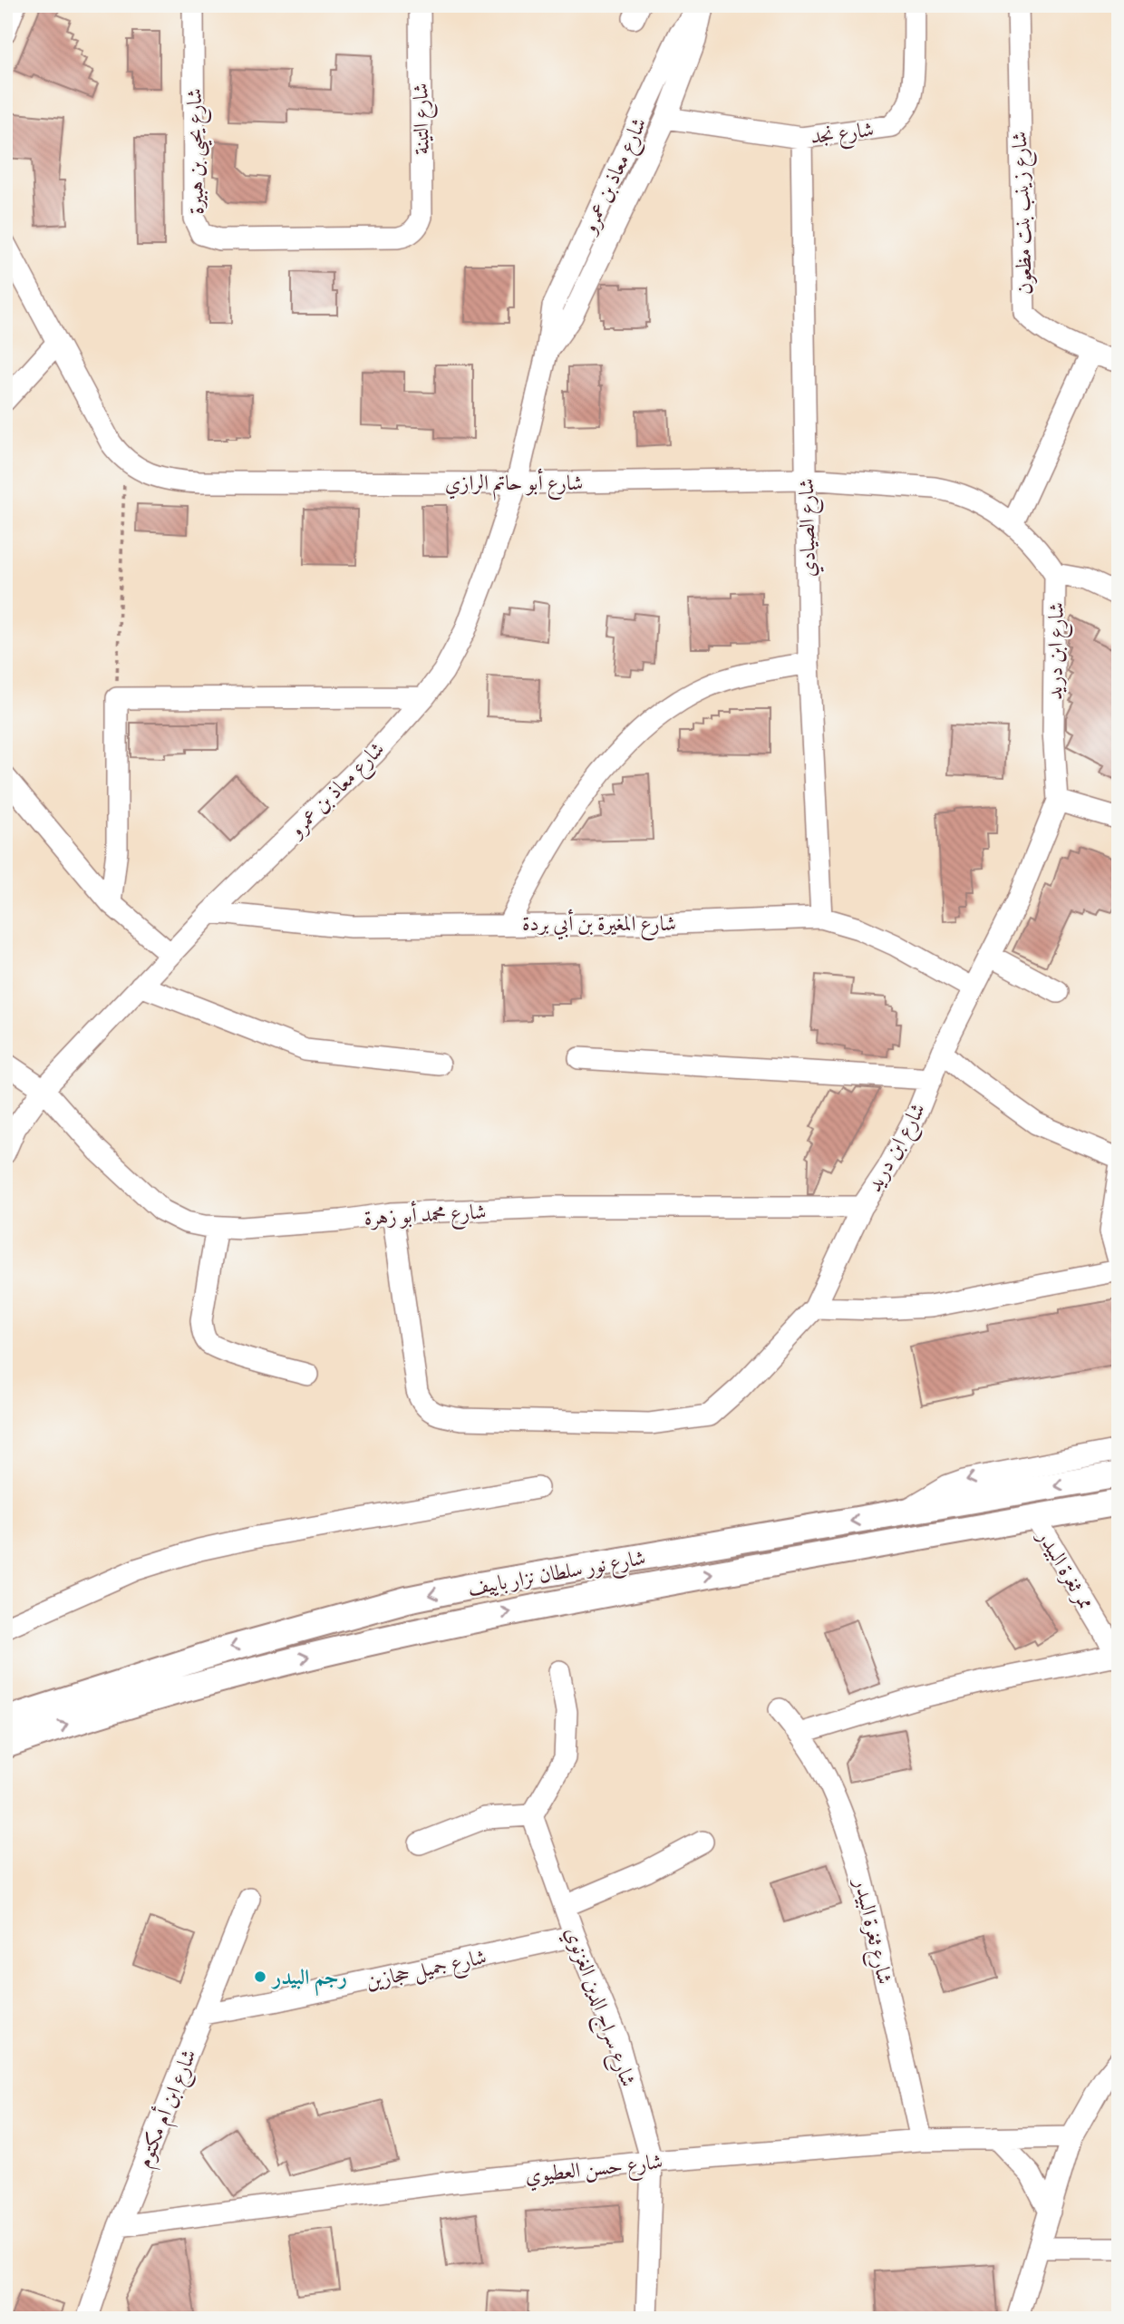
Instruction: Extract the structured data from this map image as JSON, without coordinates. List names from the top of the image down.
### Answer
{
  "streets": {
    "main road": ["شارع نور سلطان نزار باييف"],
    "street": [
      "شارع التينة",
      "شارع نجد",
      "شارع يحيى بن هبيرة",
      "شارع معاذ بن عمرو",
      "شارع زينب بنت مظعون",
      "شارع أبو حاتم الرازي",
      "شارع الصيادي",
      "شارع ابن دريد",
      "شارع المغيرة بن أبي بردة",
      "شارع محمد أبو زهرة",
      "ممر ثغرة البيدر",
      "شارع ثغرة البيدر",
      "شارع جميل حجازين",
      "شارع سراج الدين الغزنوي",
      "شارع ابن أم مكتوم",
      "شارع حسن العطيوي"
    ]
  },
  "crossings": [
    ["شارع التينة", "شارع يحيى بن هبيرة"],
    ["شارع نجد", "شارع معاذ بن عمرو"],
    ["شارع نجد", "شارع الصيادي"],
    ["شارع معاذ بن عمرو", "شارع أبو حاتم الرازي"],
    ["شارع معاذ بن عمرو", "شارع المغيرة بن أبي بردة"],
    ["شارع معاذ بن عمرو", "شارع محمد أبو زهرة"],
    ["شارع أبو حاتم الرازي", "شارع الصيادي"],
    ["شارع أبو حاتم الرازي", "شارع ابن دريد"],
    ["شارع الصيادي", "شارع المغيرة بن أبي بردة"],
    ["شارع ابن دريد", "شارع المغيرة بن أبي بردة"],
    ["شارع ابن دريد", "شارع محمد أبو زهرة"],
    ["ممر ثغرة البيدر", "شارع نور سلطان نزار باييف"],
    ["شارع ثغرة البيدر", "شارع حسن العطيوي"],
    ["شارع جميل حجازين", "شارع سراج الدين الغزنوي"],
    ["شارع جميل حجازين", "شارع ابن أم مكتوم"],
    ["شارع سراج الدين الغزنوي", "شارع حسن العطيوي"],
    ["شارع ابن أم مكتوم", "شارع حسن العطيوي"]
  ],
  "places": ["رجم البيدر"]
}
